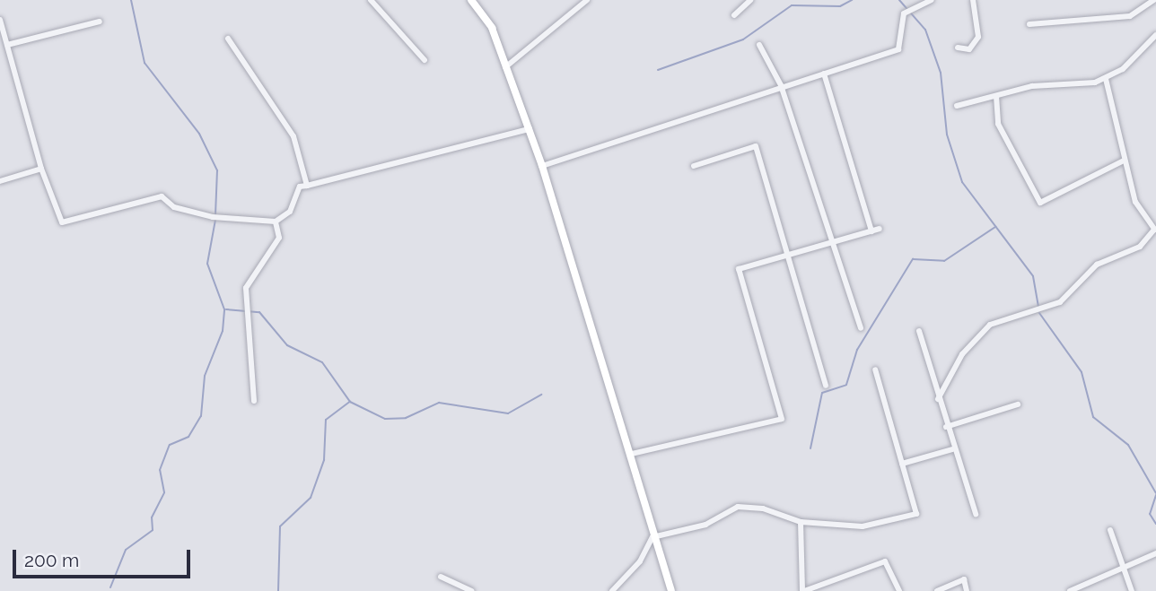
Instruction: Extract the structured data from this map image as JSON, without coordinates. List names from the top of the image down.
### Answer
{
  "scale_bar": "200 m"
}
